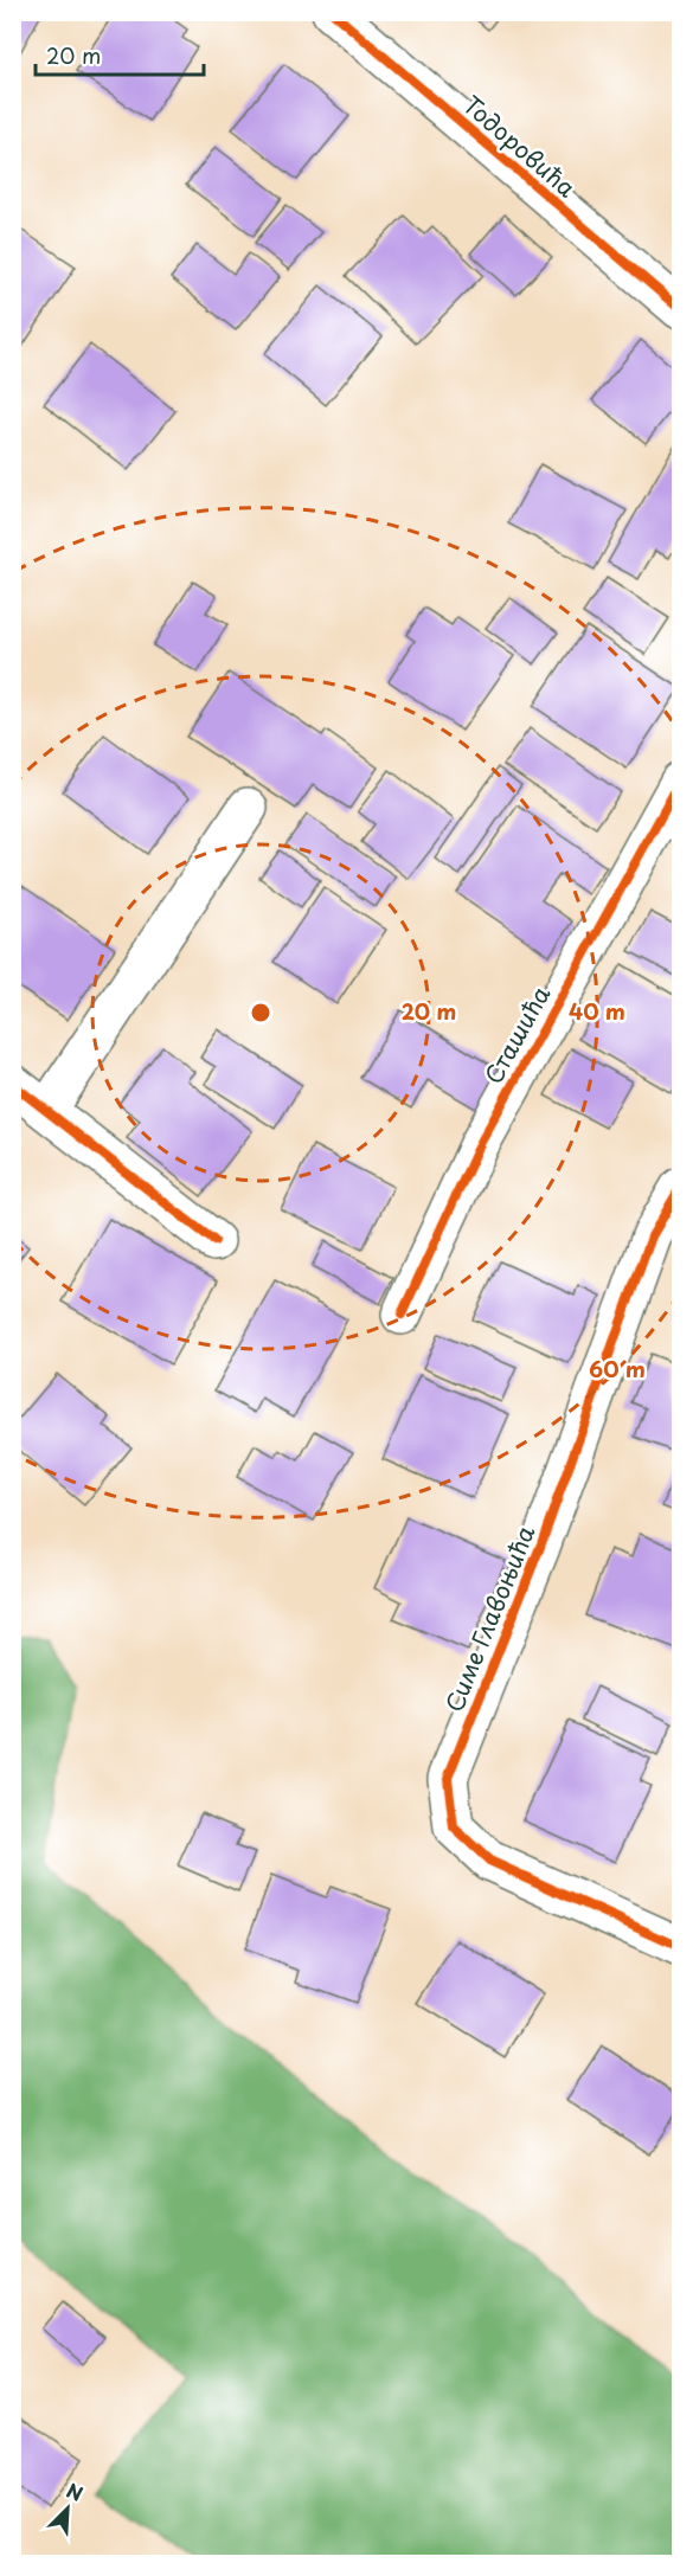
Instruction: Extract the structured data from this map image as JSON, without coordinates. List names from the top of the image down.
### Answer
{
  "streets": {
    "street": ["Тодоровића", "Сташића", "Симе Главоњића"]
  },
  "scale_bar": "20 m",
  "north": "top right",
  "rings": ["20 m", "40 m", "60 m"]
}
